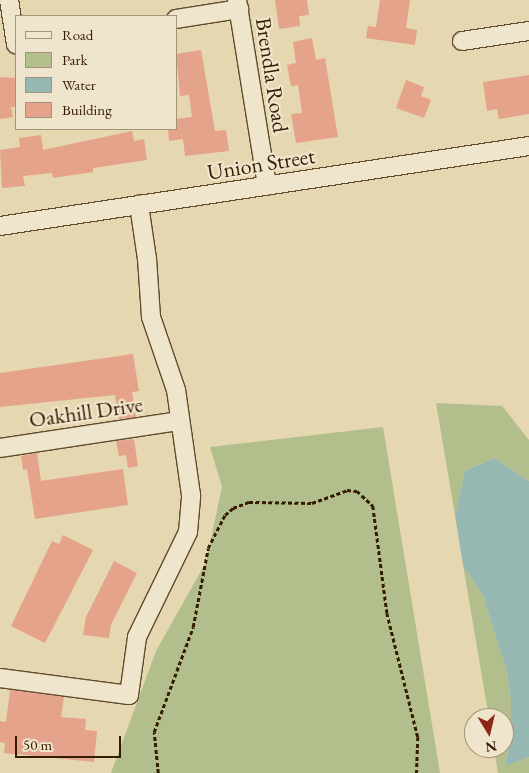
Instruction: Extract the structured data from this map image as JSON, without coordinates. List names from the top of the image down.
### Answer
{
  "streets": {
    "street": ["Brendla Road", "Union Street", "Oakhill Drive"]
  },
  "crossings": [
    ["Brendla Road", "Union Street"]
  ],
  "legend": [
    "Road",
    "Park",
    "Water",
    "Building"
  ],
  "scale_bar": "50 m",
  "north": "bottom"
}
